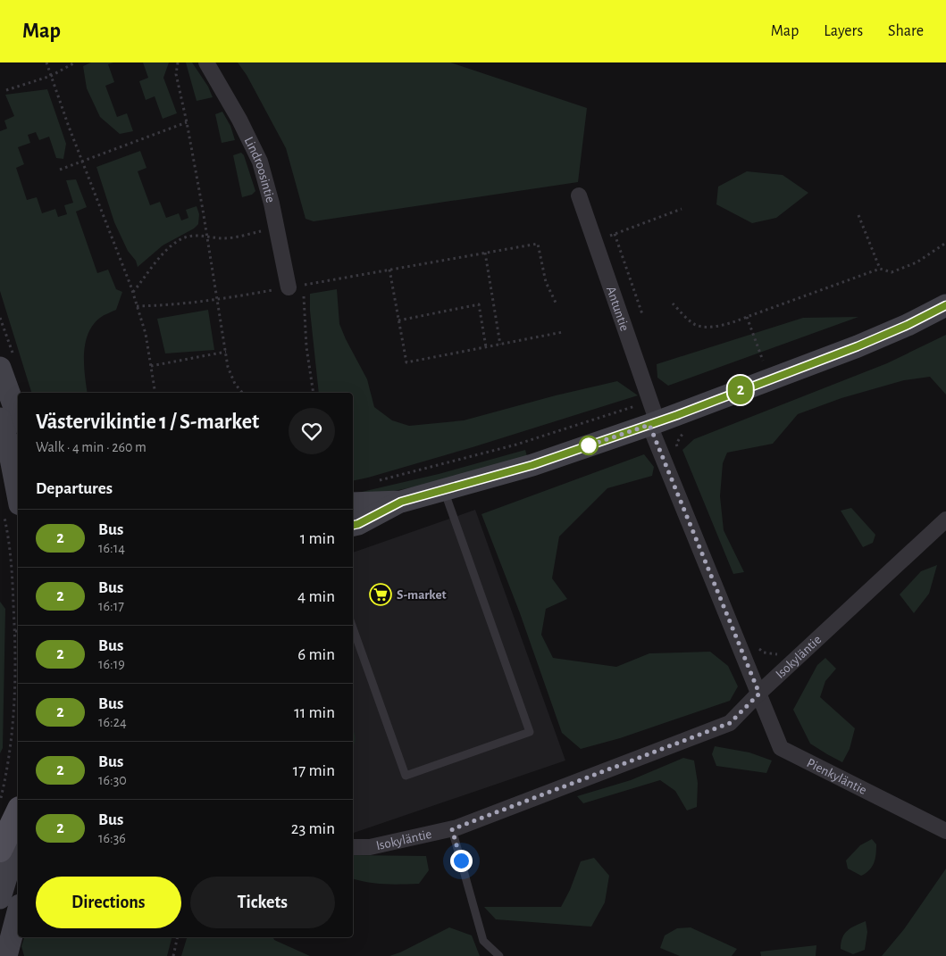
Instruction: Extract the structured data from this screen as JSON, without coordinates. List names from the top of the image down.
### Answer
{
  "streets": {
    "street": [
      "Lindroosintie",
      "Antuntie",
      "Isokyläntie",
      "Pienkyläntie"
    ]
  },
  "crossings": [
    ["Antuntie", "Isokyläntie"],
    ["Antuntie", "Pienkyläntie"],
    ["Isokyläntie", "Pienkyläntie"]
  ],
  "places": {
    "supermarket": ["S-market"]
  },
  "lines": ["bus line 2"],
  "page": {
    "header": "Map",
    "nav": ["Map", "Layers", "Share"],
    "on_map": "2",
    "heading": [
      ["Västervikintie 1 / S-market", "Walk · 4 min · 260 m"],
      "Departures"
    ],
    "list": [
      {
        "mark": "2",
        "name": "Bus",
        "note": "16:14",
        "value": "1 min"
      },
      {
        "mark": "2",
        "name": "Bus",
        "note": "16:17",
        "value": "4 min"
      },
      {
        "mark": "2",
        "name": "Bus",
        "note": "16:19",
        "value": "6 min"
      },
      {
        "mark": "2",
        "name": "Bus",
        "note": "16:24",
        "value": "11 min"
      },
      {
        "mark": "2",
        "name": "Bus",
        "note": "16:30",
        "value": "17 min"
      },
      {
        "mark": "2",
        "name": "Bus",
        "note": "16:36",
        "value": "23 min"
      }
    ],
    "buttons": ["Directions", "Tickets"]
  }
}
